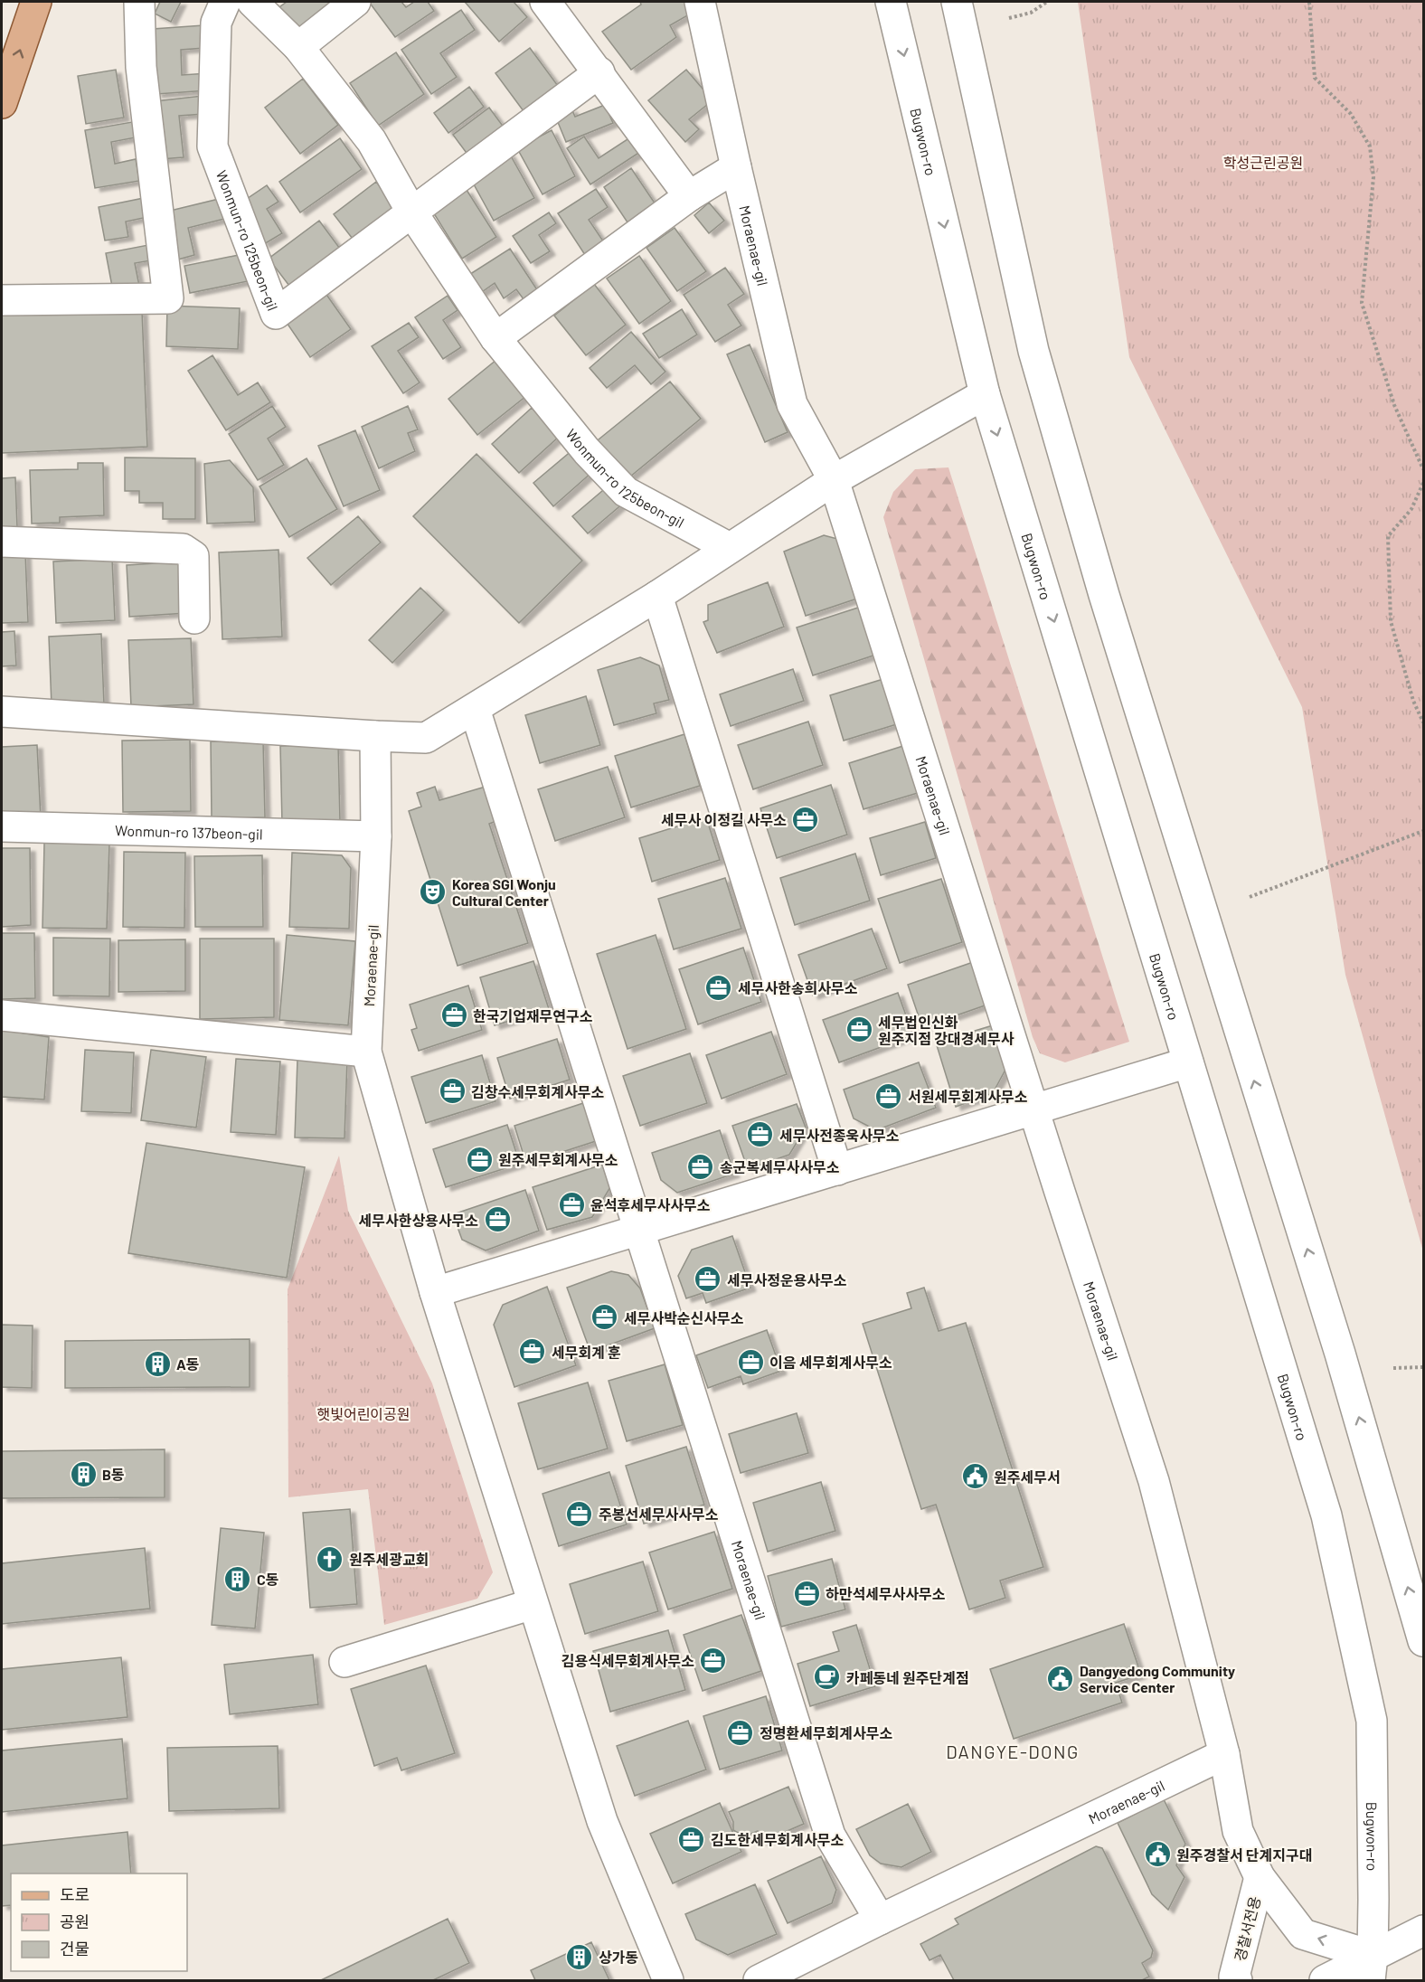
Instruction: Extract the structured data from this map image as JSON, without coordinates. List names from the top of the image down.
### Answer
{
  "streets": {
    "street": [
      "Bugwon-ro",
      "Wonmun-ro 125beon-gil",
      "Moraenae-gil",
      "Wonmun-ro 137beon-gil",
      "경찰서전용"
    ]
  },
  "crossings": [
    ["Bugwon-ro", "Moraenae-gil"],
    ["Moraenae-gil", "Wonmun-ro 137beon-gil"],
    ["Moraenae-gil", "경찰서전용"]
  ],
  "districts": ["DANGYE-DONG"],
  "parks": ["학성근린공원", "햇빛어린이공원"],
  "places": {
    "office": [
      "세무사 이정길 사무소",
      "세무사한송희사무소",
      "한국기업재무연구소",
      "세무법인신화 원주지점 강대경세무사",
      "김창수세무회계사무소",
      "서원세무회계사무소",
      "세무사전종욱사무소",
      "원주세무회계사무소",
      "송군복세무사사무소",
      "윤석후세무사사무소",
      "세무사한상용사무소",
      "세무사정운용사무소",
      "세무사박순신사무소",
      "세무회계 훈",
      "이음 세무회계사무소",
      "주봉선세무사사무소",
      "하만석세무사사무소",
      "김용식세무회계사무소",
      "정명환세무회계사무소",
      "김도한세무회계사무소"
    ],
    "theatre": ["Korea SGI Wonju Cultural Center"],
    "building": [
      "A동",
      "B동",
      "C동",
      "상가동"
    ],
    "public building": ["원주세무서", "Dangyedong Community Service Center", "원주경찰서 단계지구대"],
    "church": ["원주세광교회"],
    "cafe": ["카페동네 원주단계점"]
  },
  "legend": ["도로", "공원", "건물"]
}
